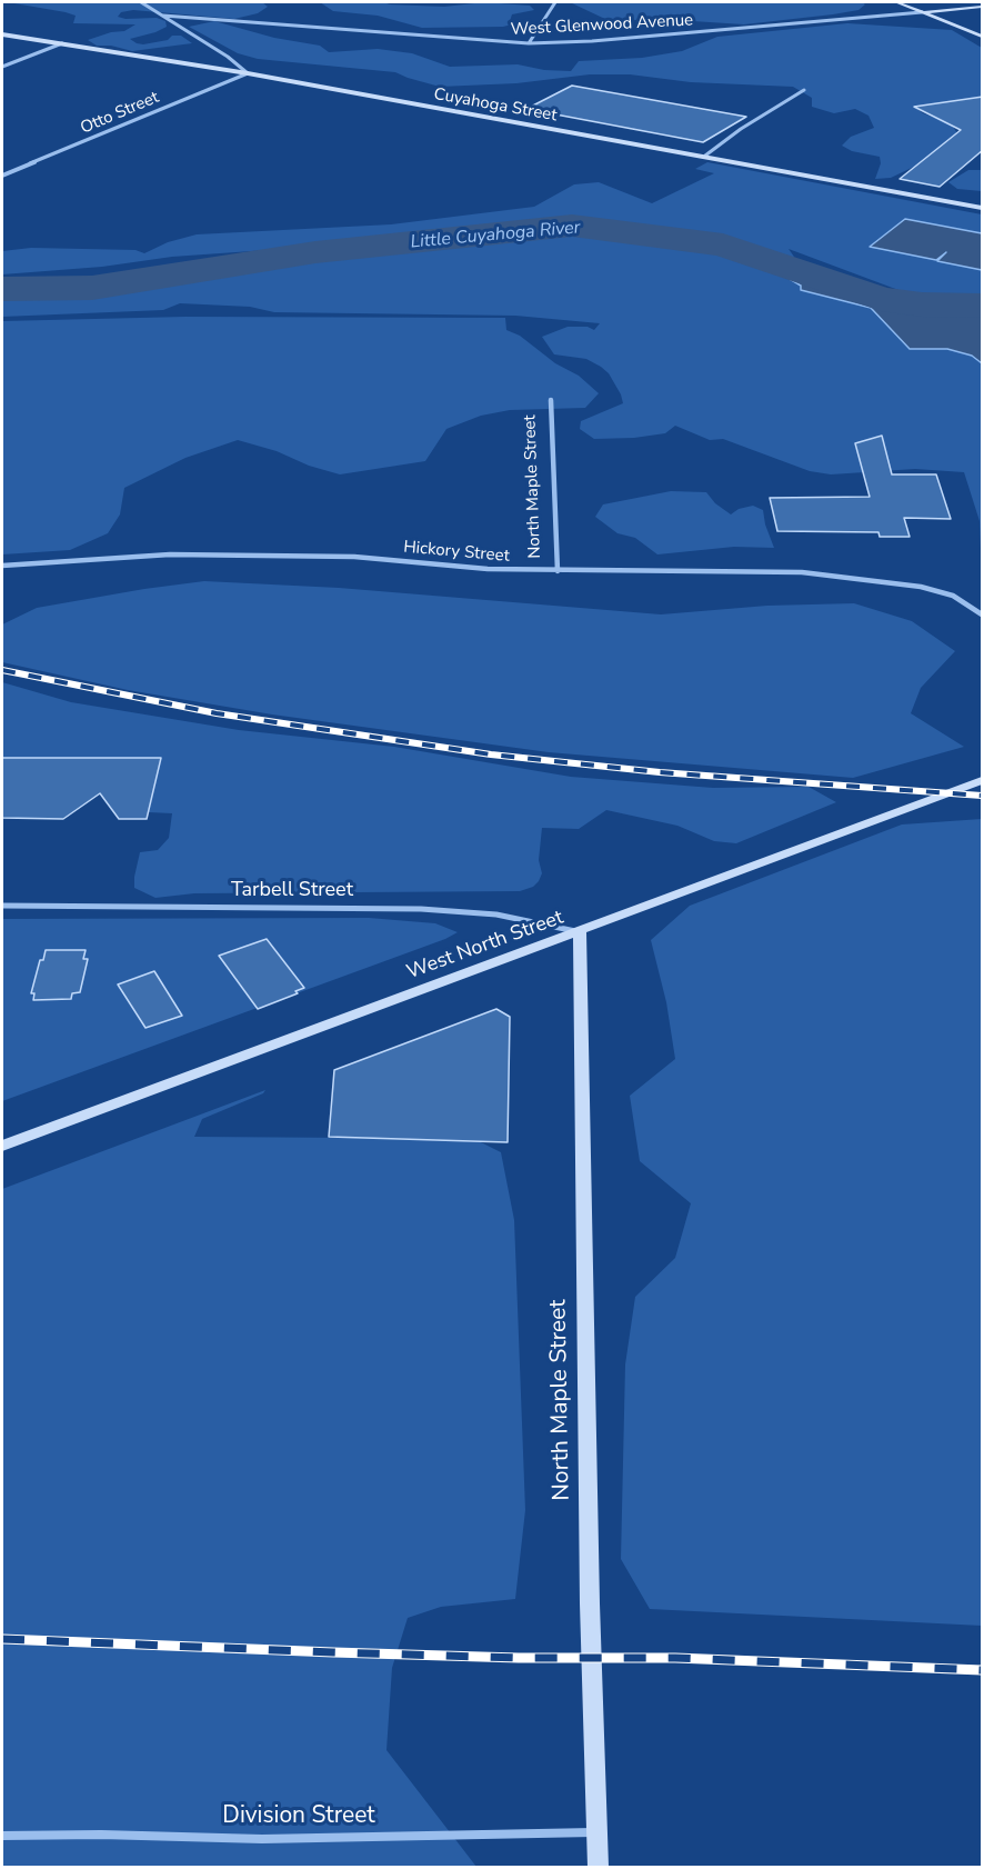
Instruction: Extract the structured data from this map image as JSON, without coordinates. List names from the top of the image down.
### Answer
{
  "streets": {
    "street": [
      "West Glenwood Avenue",
      "Cuyahoga Street",
      "Otto Street",
      "North Maple Street",
      "Hickory Street",
      "Tarbell Street",
      "West North Street",
      "Division Street"
    ]
  },
  "crossings": [
    ["Cuyahoga Street", "Otto Street"],
    ["North Maple Street", "Hickory Street"],
    ["North Maple Street", "Tarbell Street"],
    ["North Maple Street", "West North Street"],
    ["North Maple Street", "Division Street"],
    ["Tarbell Street", "West North Street"]
  ],
  "water": ["Little Cuyahoga River"]
}
